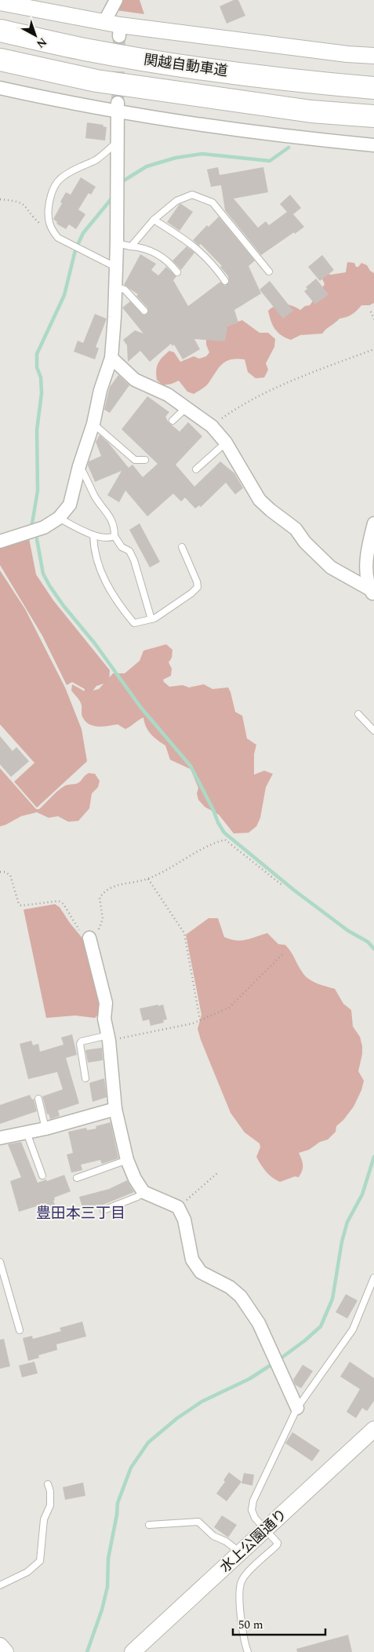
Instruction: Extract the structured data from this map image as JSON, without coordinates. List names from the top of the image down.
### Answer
{
  "streets": {
    "highway": ["関越自動車道"],
    "street": ["水上公園通り"]
  },
  "districts": ["豊田本三丁目"],
  "scale_bar": "50 m",
  "north": "bottom right"
}
